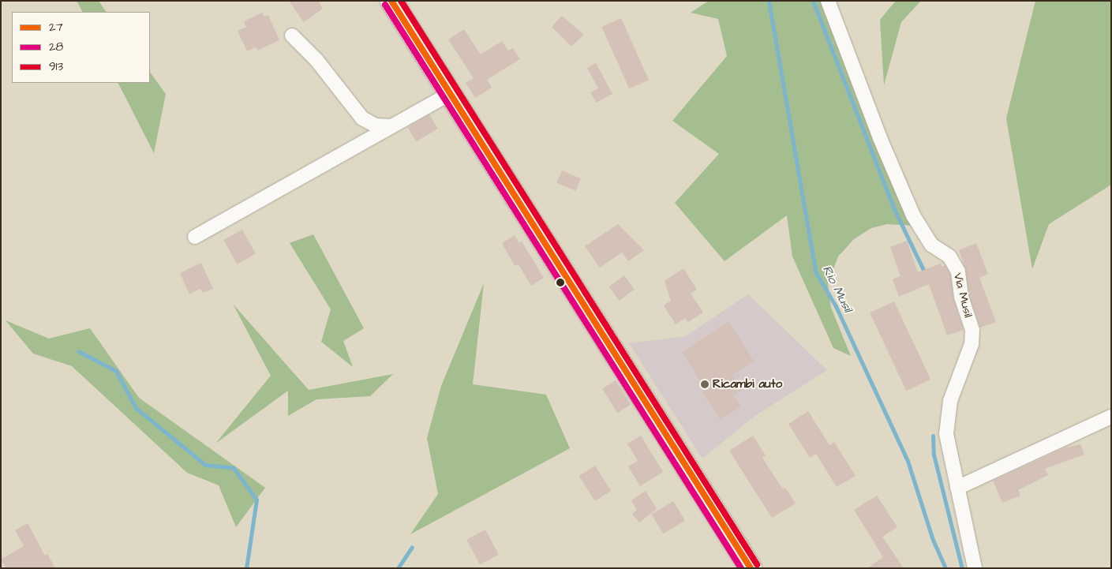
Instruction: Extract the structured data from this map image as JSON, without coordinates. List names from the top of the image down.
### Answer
{
  "streets": {
    "street": ["Via Musil"]
  },
  "water": ["Rio Musil"],
  "places": ["Ricambi auto"],
  "lines": ["transit line 27", "transit line 913", "transit line 28"],
  "legend": ["27", "28", "913"]
}
